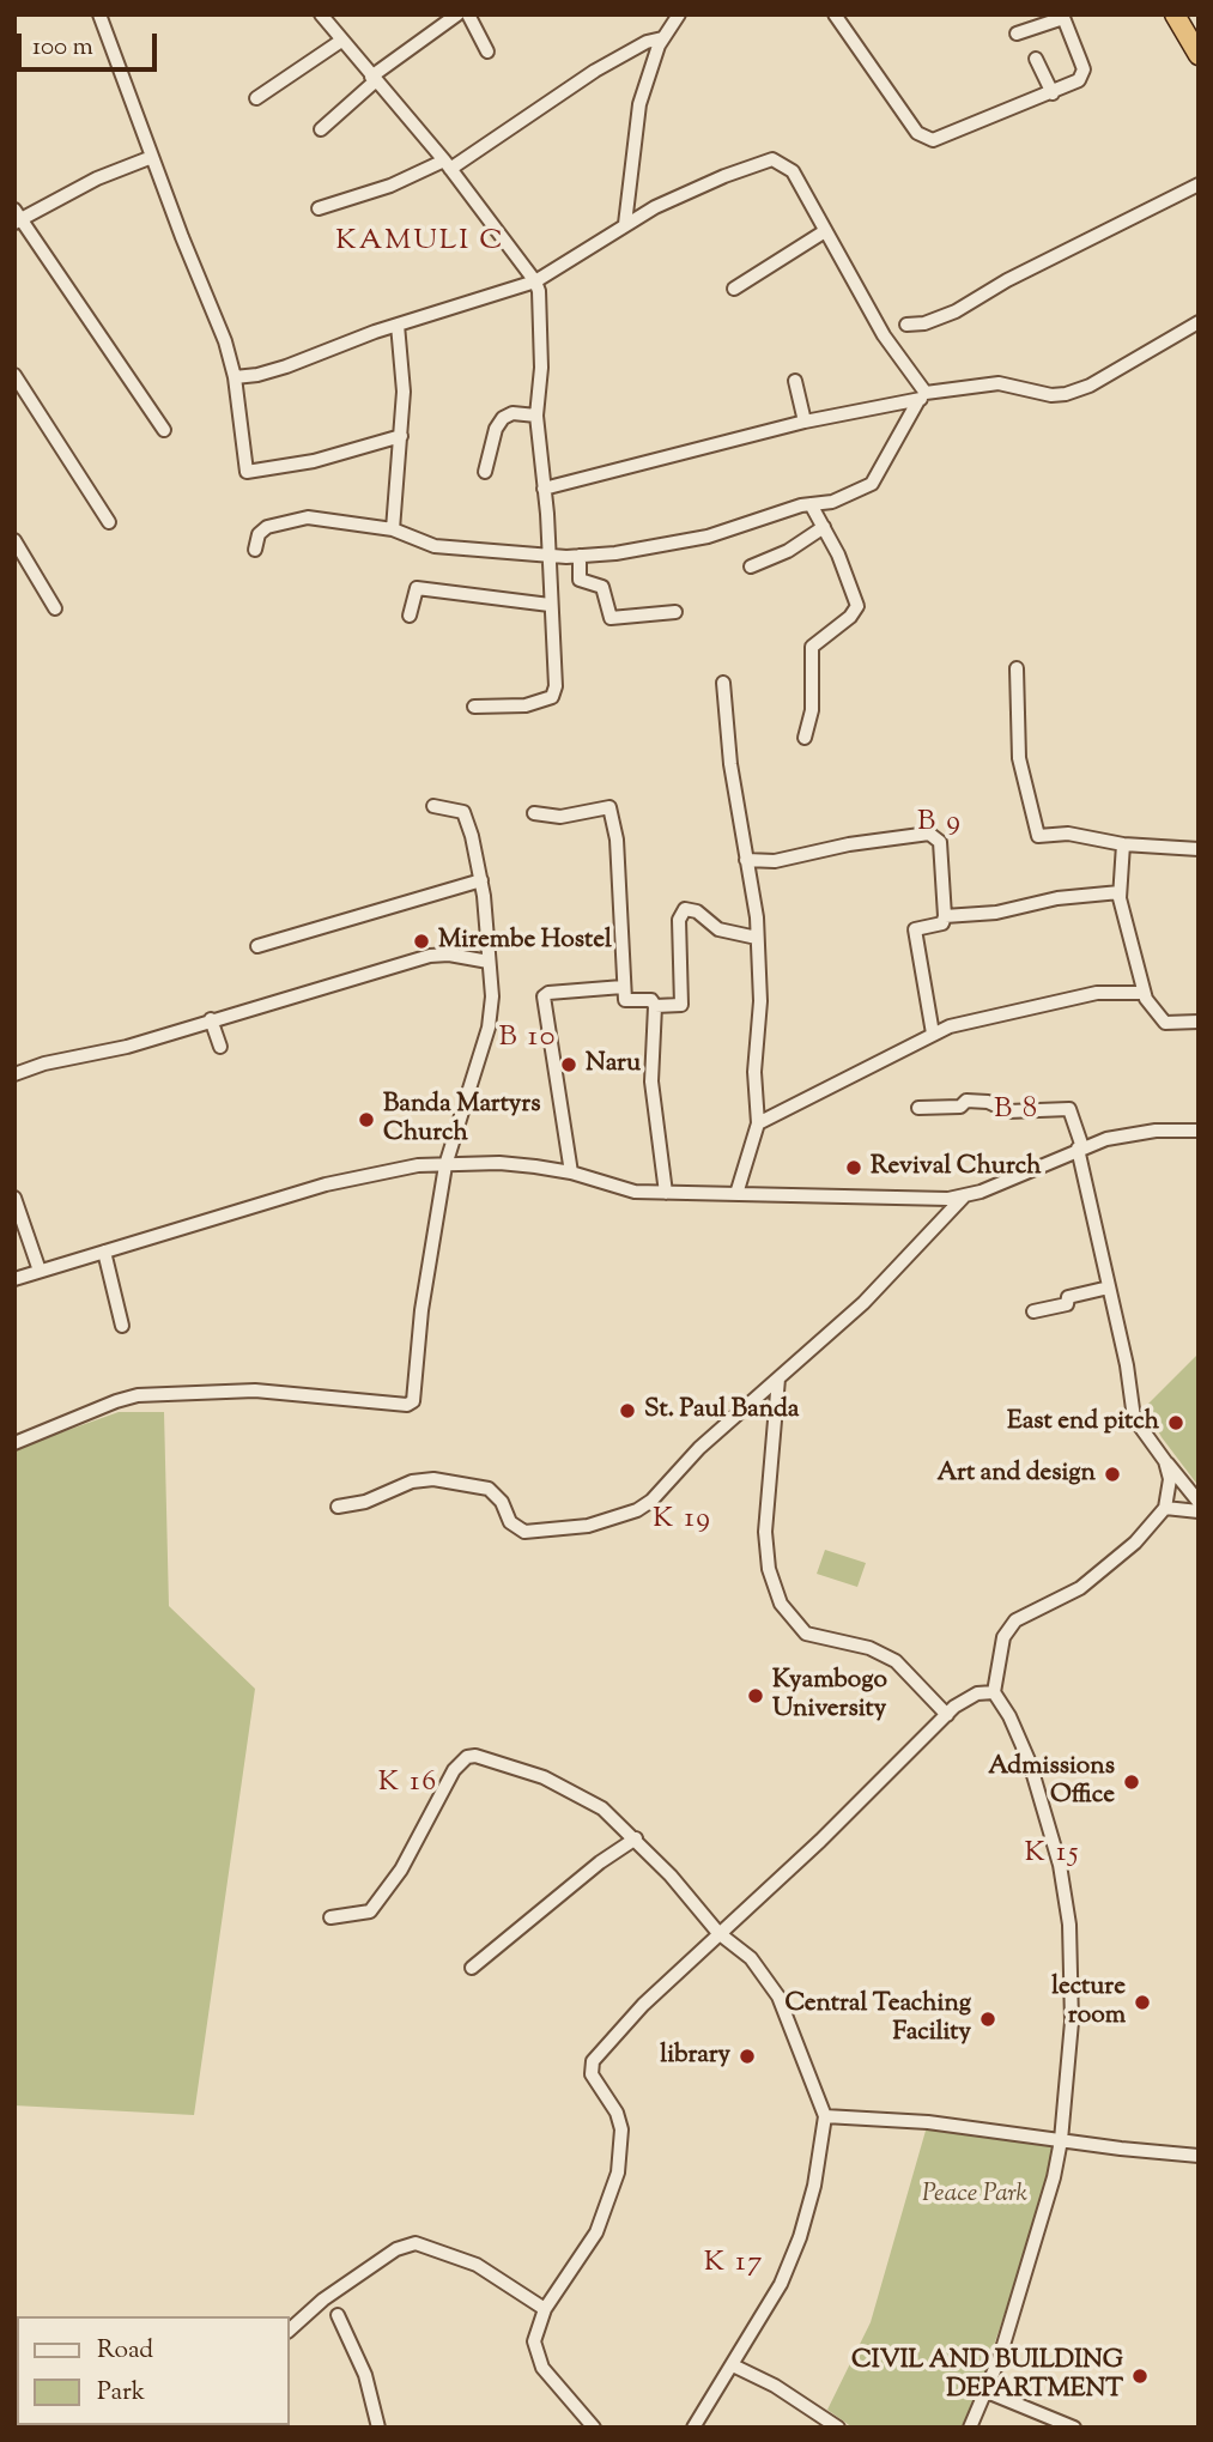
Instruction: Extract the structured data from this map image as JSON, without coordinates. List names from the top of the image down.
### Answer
{
  "districts": [
    "KAMULI C",
    "B 9",
    "B 10",
    "B 8",
    "K 19",
    "K 16",
    "K 15",
    "K 17"
  ],
  "parks": ["Peace Park"],
  "places": [
    "Mirembe Hostel",
    "Naru",
    "Banda Martyrs Church",
    "Revival Church",
    "St. Paul Banda",
    "East end pitch",
    "Art and design",
    "Kyambogo University",
    "Admissions Office",
    "lecture room",
    "Central Teaching Facility",
    "library",
    "CIVIL AND BUILDING DEPARTMENT"
  ],
  "legend": ["Road", "Park"],
  "scale_bar": "100 m"
}
